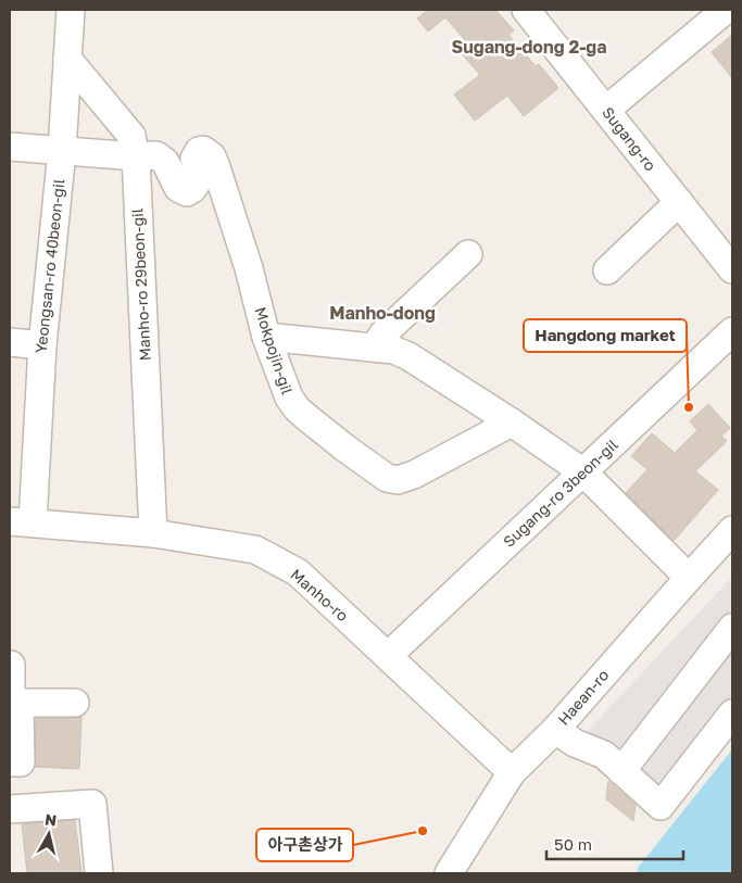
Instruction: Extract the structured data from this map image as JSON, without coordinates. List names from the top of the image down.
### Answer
{
  "streets": {
    "street": [
      "Sugang-ro",
      "Yeongsan-ro 40beon-gil",
      "Manho-ro 29beon-gil",
      "Mokpojin-gil",
      "Sugang-ro 3beon-gil",
      "Manho-ro",
      "Haean-ro"
    ]
  },
  "crossings": [
    ["Yeongsan-ro 40beon-gil", "Manho-ro 29beon-gil"],
    ["Yeongsan-ro 40beon-gil", "Manho-ro"],
    ["Manho-ro 29beon-gil", "Mokpojin-gil"],
    ["Manho-ro 29beon-gil", "Manho-ro"],
    ["Sugang-ro 3beon-gil", "Manho-ro"],
    ["Manho-ro", "Haean-ro"]
  ],
  "districts": ["Sugang-dong 2-ga", "Manho-dong"],
  "places": ["Hangdong market", "아구촌상가"],
  "scale_bar": "50 m",
  "north": "top"
}
